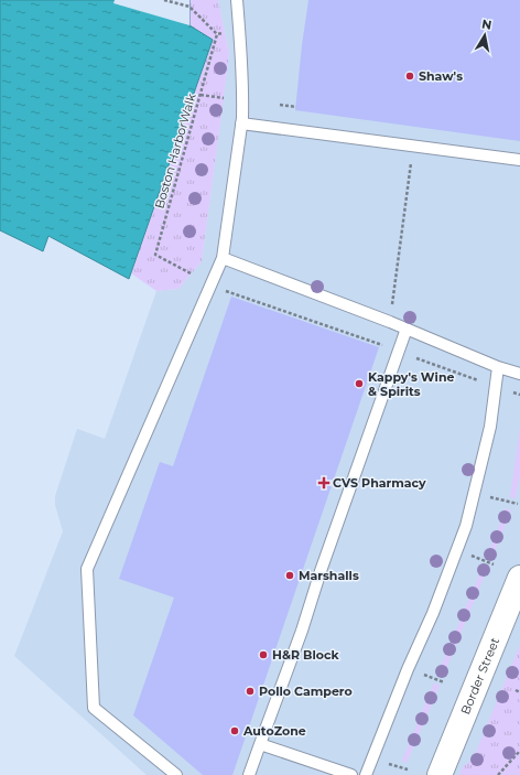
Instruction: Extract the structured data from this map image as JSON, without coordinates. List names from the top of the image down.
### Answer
{
  "streets": {
    "main road": ["Border Street"],
    "path": ["Boston HarborWalk"]
  },
  "places": {
    "other": [
      "Shaw's",
      "Kappy's Wine & Spirits",
      "Marshalls",
      "H&R Block",
      "Pollo Campero",
      "AutoZone"
    ],
    "health": ["CVS Pharmacy"]
  },
  "north": "top"
}
